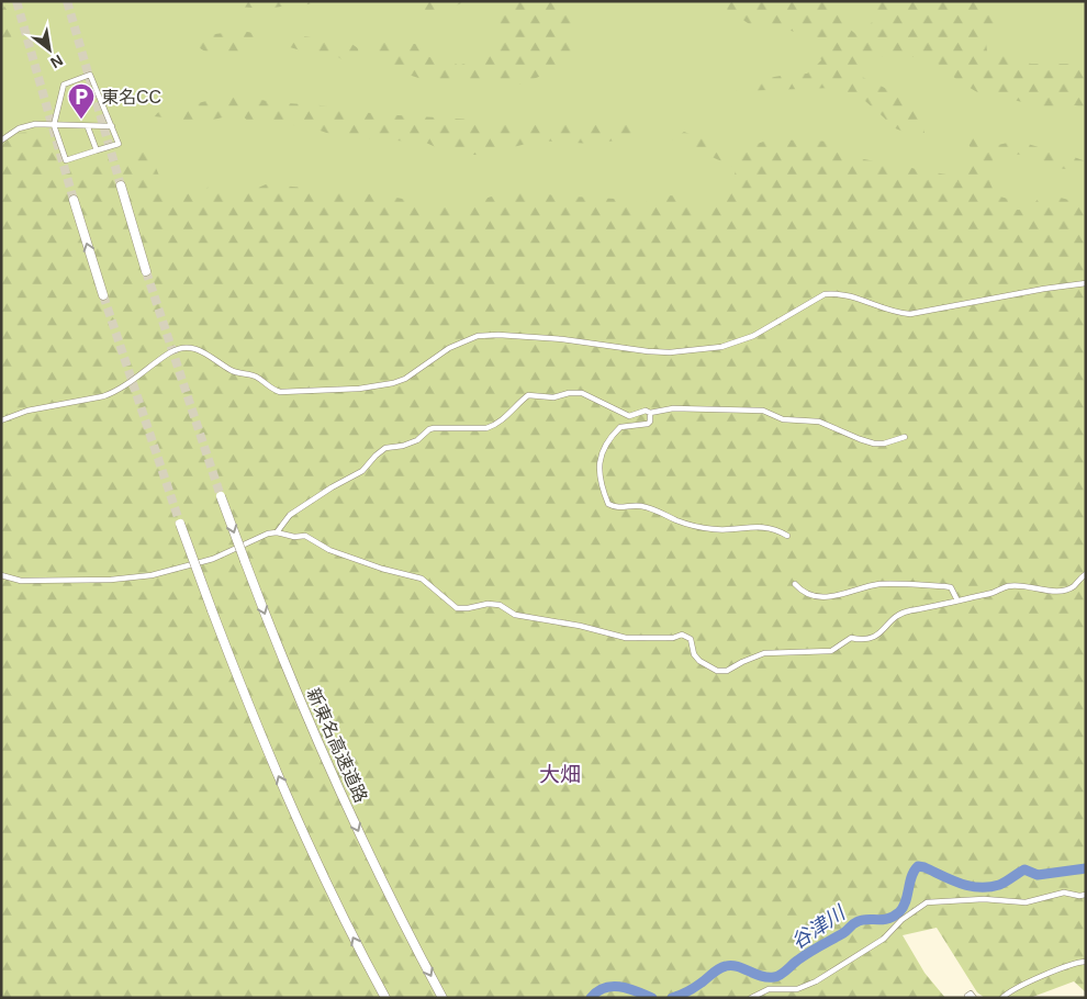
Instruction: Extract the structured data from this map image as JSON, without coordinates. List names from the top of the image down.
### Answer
{
  "streets": {
    "highway": ["新東名高速道路"]
  },
  "districts": ["大畑"],
  "water": ["谷津川"],
  "places": {
    "parking": ["東名CC"]
  },
  "north": "bottom right"
}
